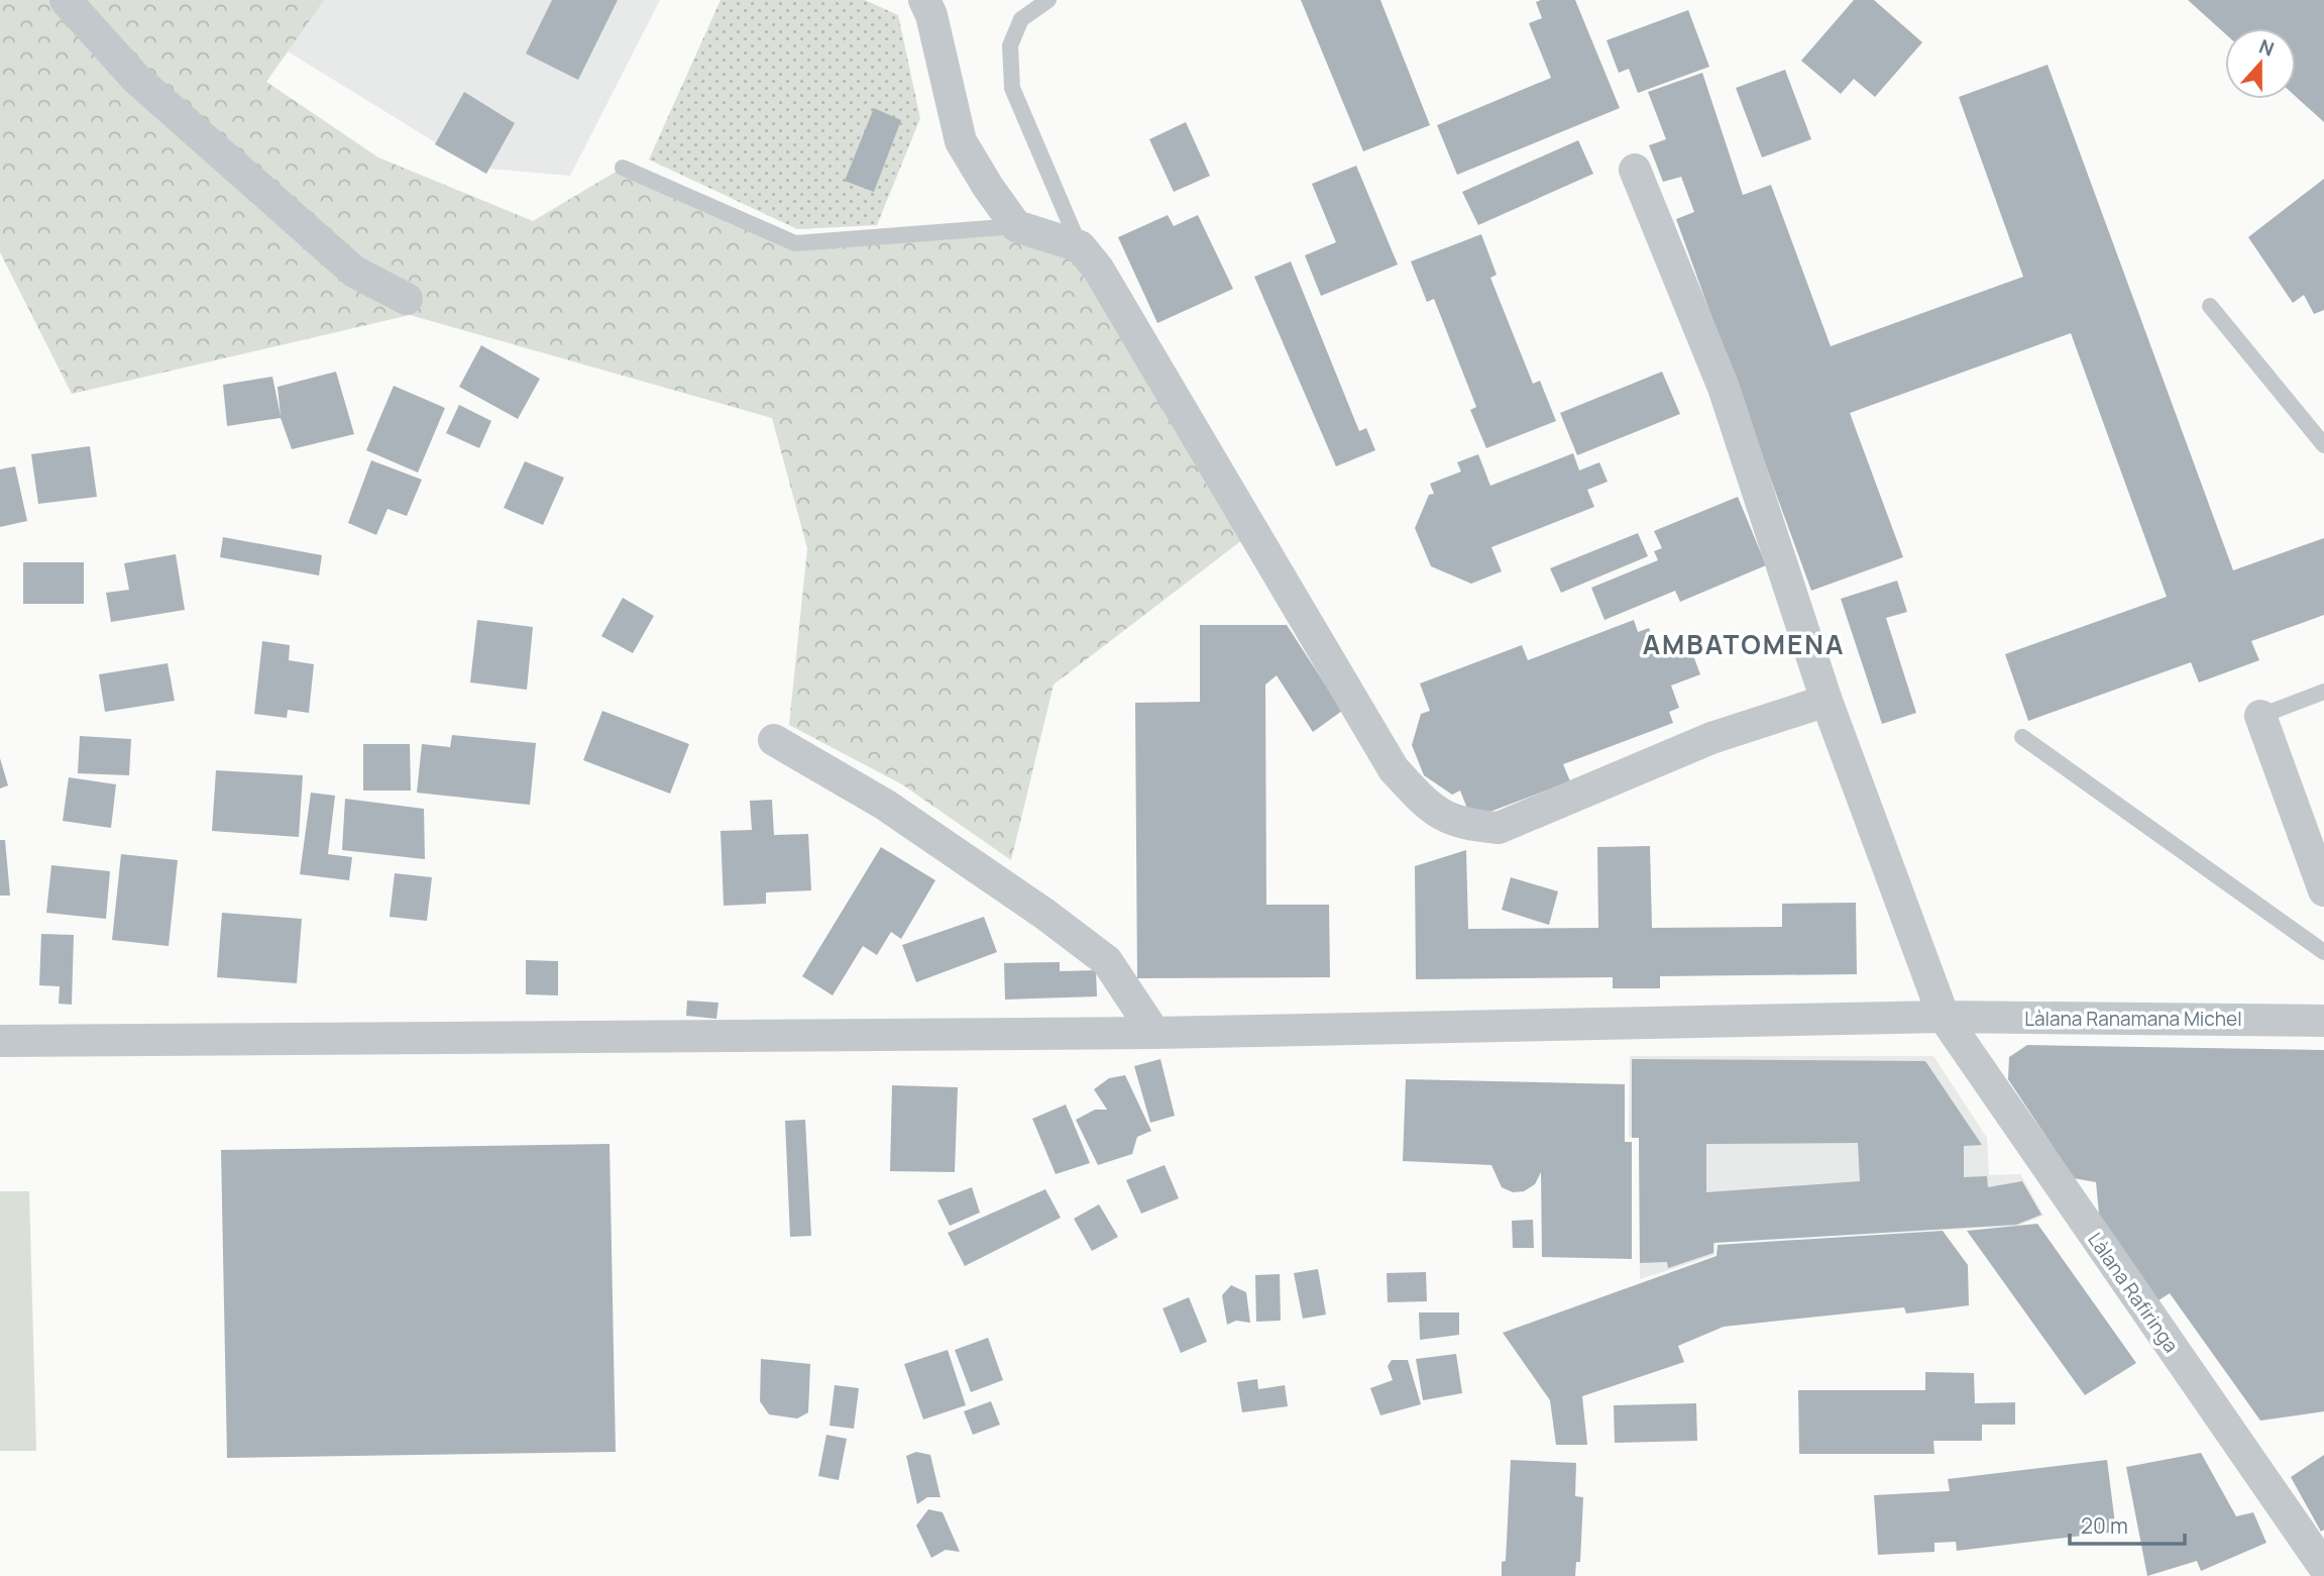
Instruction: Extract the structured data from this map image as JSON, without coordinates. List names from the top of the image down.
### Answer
{
  "streets": {
    "street": ["Làlana Ranamana Michel", "Làlana Rafiringa"]
  },
  "crossings": [
    ["Làlana Ranamana Michel", "Làlana Rafiringa"]
  ],
  "districts": ["AMBATOMENA"],
  "scale_bar": "20 m",
  "north": "top"
}
